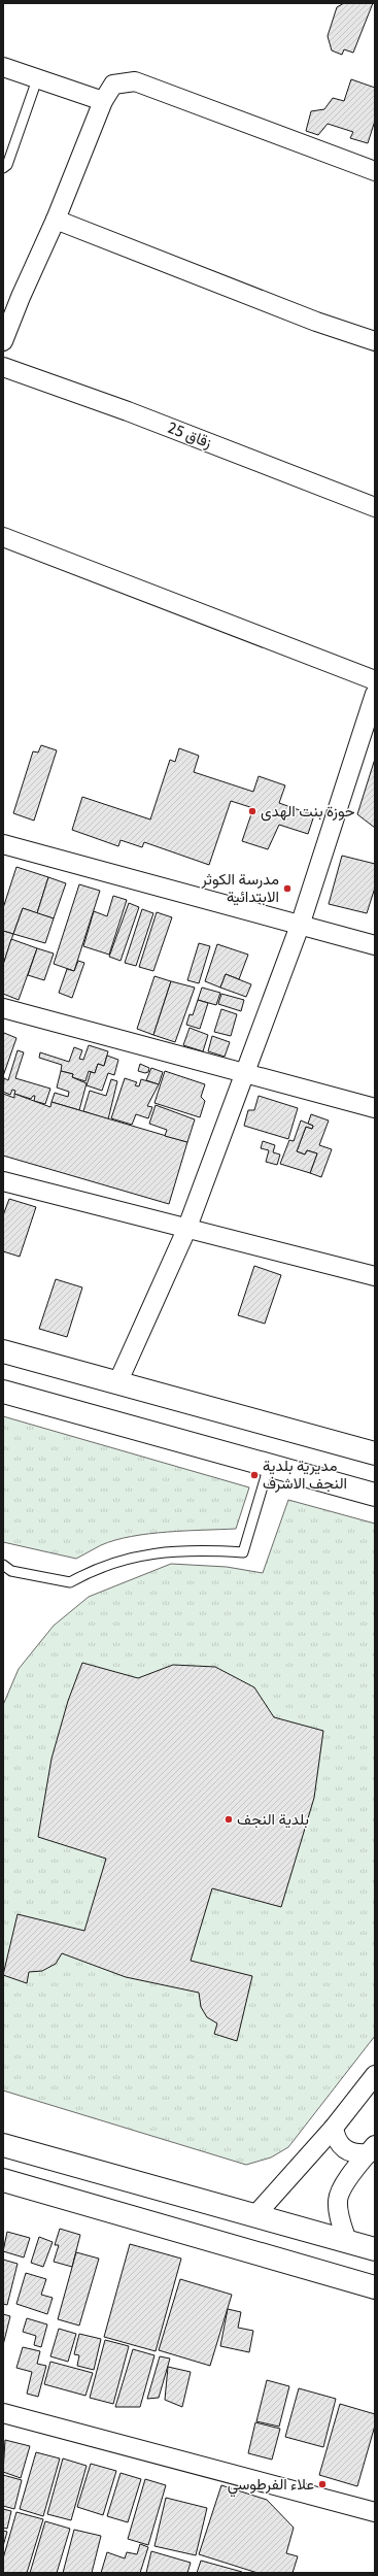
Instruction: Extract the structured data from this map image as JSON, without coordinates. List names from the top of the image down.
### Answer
{
  "streets": {
    "street": ["زقاق 25"]
  },
  "places": [
    "حوزة بنت الهدى",
    "مدرسة الكوثر الابتدائية",
    "مديرية بلدية النجف الاشرف",
    "بلدية النجف",
    "علاء الفرطوسي"
  ]
}
